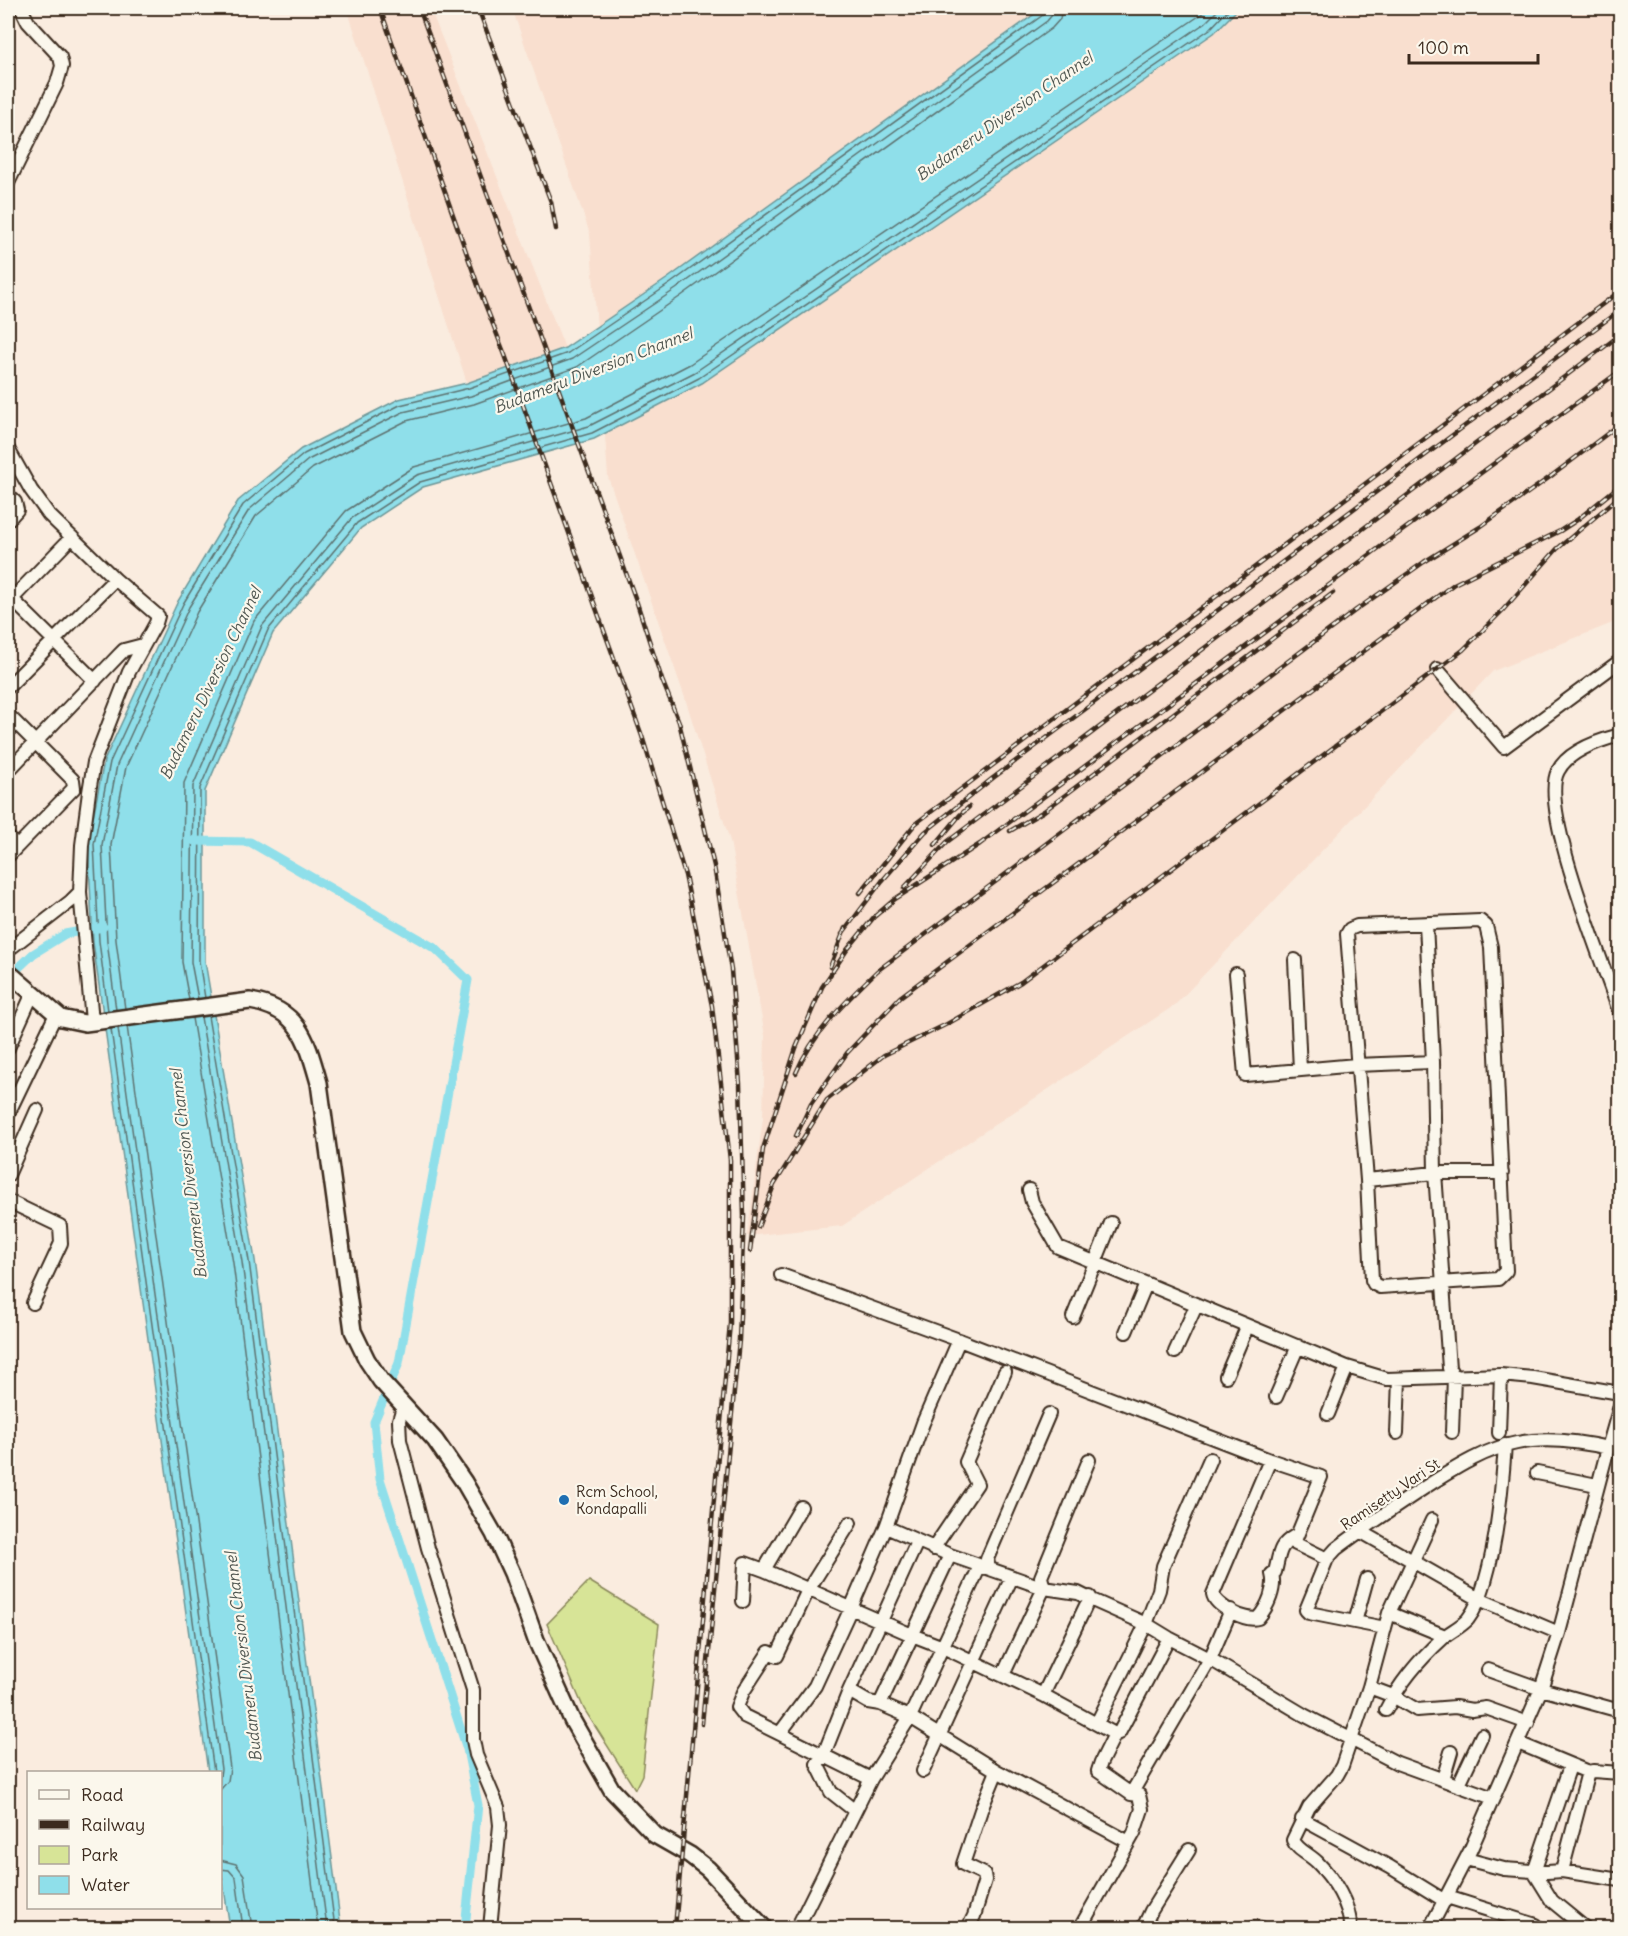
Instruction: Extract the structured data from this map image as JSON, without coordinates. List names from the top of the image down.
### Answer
{
  "streets": {
    "street": ["Ramisetty Vari St"]
  },
  "water": ["Budameru Diversion Channel"],
  "places": ["Rcm School, Kondapalli"],
  "legend": [
    "Road",
    "Railway",
    "Park",
    "Water"
  ],
  "scale_bar": "100 m"
}
